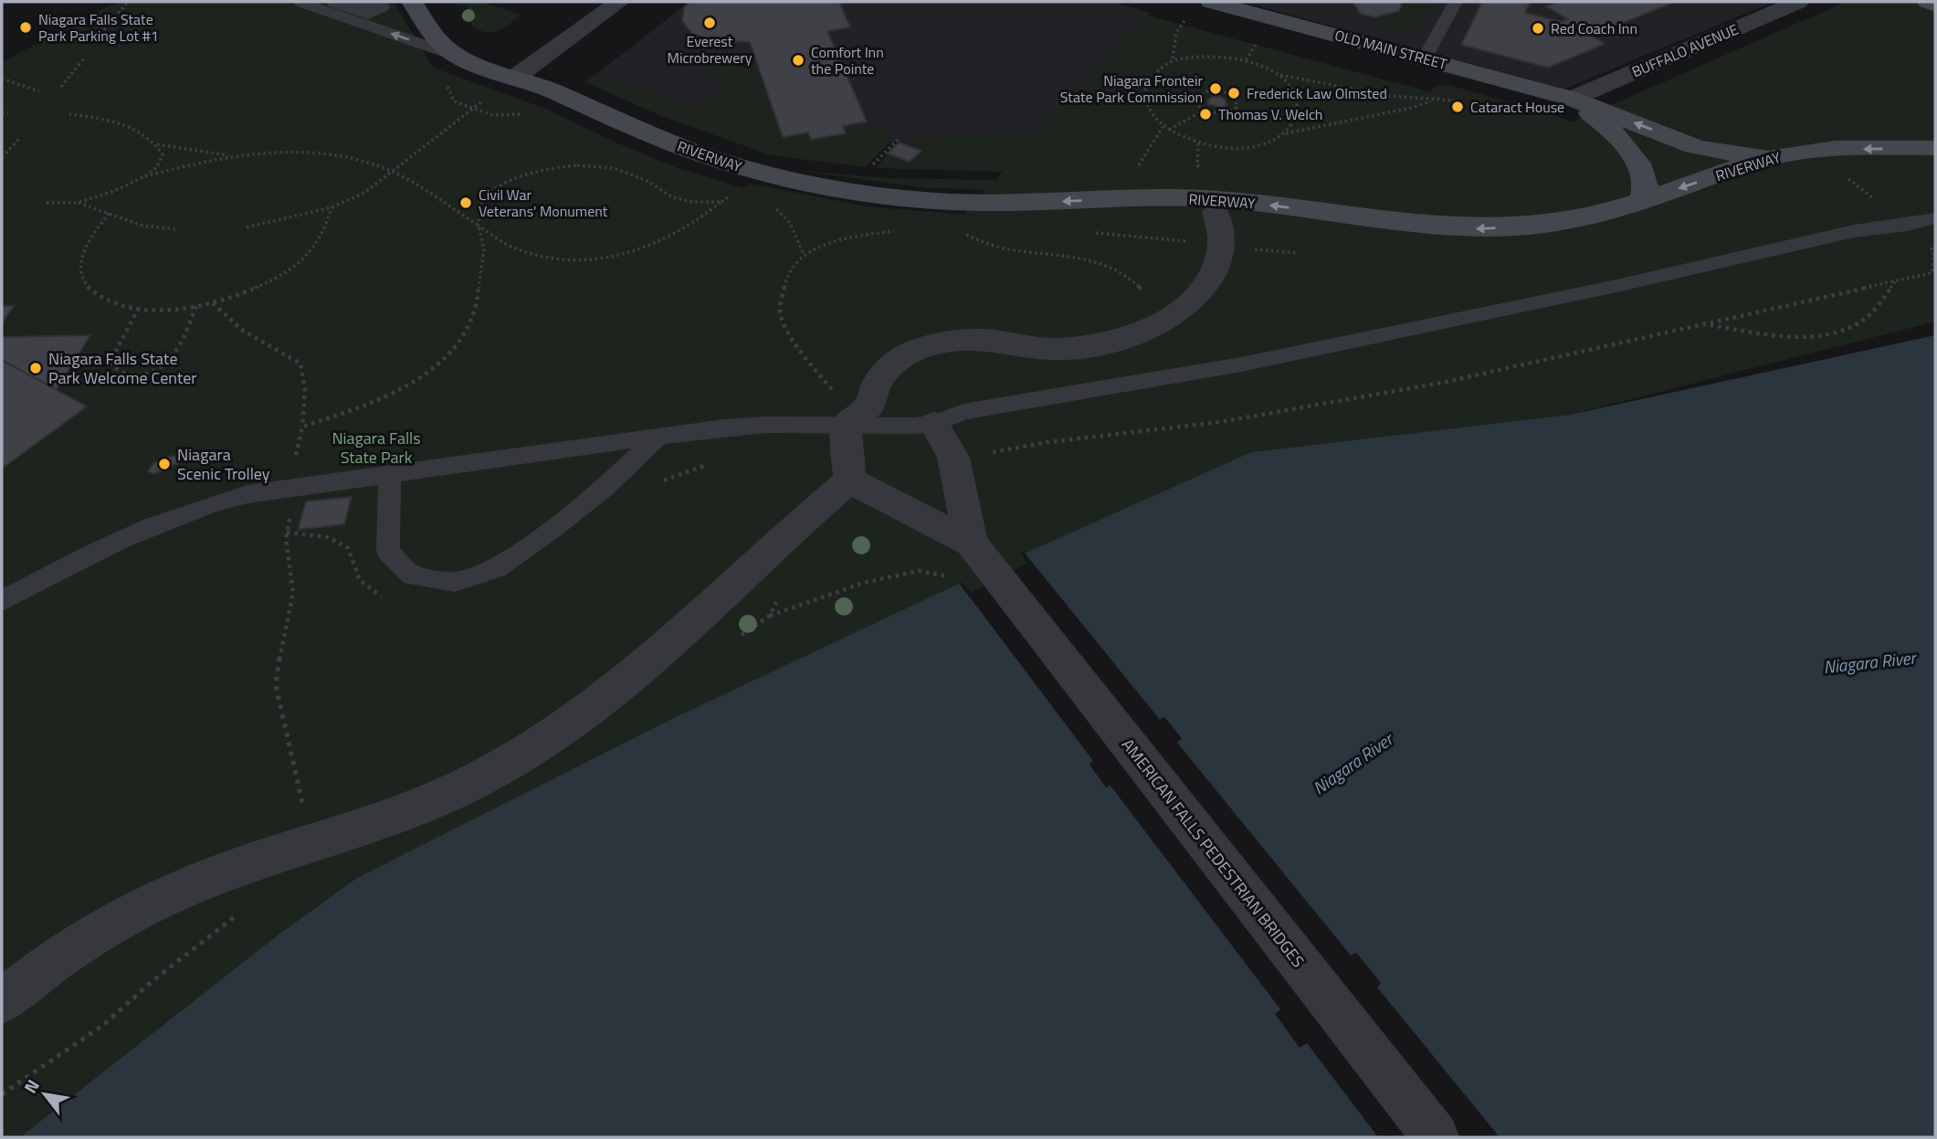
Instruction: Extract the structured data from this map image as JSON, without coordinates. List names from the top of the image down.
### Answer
{
  "streets": {
    "main road": ["OLD MAIN STREET", "RIVERWAY"],
    "street": ["BUFFALO AVENUE", "AMERICAN FALLS PEDESTRIAN BRIDGES"]
  },
  "crossings": [
    ["OLD MAIN STREET", "BUFFALO AVENUE"],
    ["OLD MAIN STREET", "RIVERWAY"]
  ],
  "one_way": ["RIVERWAY"],
  "water": ["Niagara River"],
  "parks": ["Niagara Falls State Park"],
  "places": [
    "Everest Microbrewery",
    "Niagara Falls State Park Parking Lot #1",
    "Red Coach Inn",
    "Comfort Inn the Pointe",
    "Niagara Fronteir State Park Commission",
    "Frederick Law Olmsted",
    "Cataract House",
    "Thomas V. Welch",
    "Civil War Veterans' Monument",
    "Niagara Falls State Park Welcome Center",
    "Niagara Scenic Trolley"
  ],
  "north": "top left"
}
